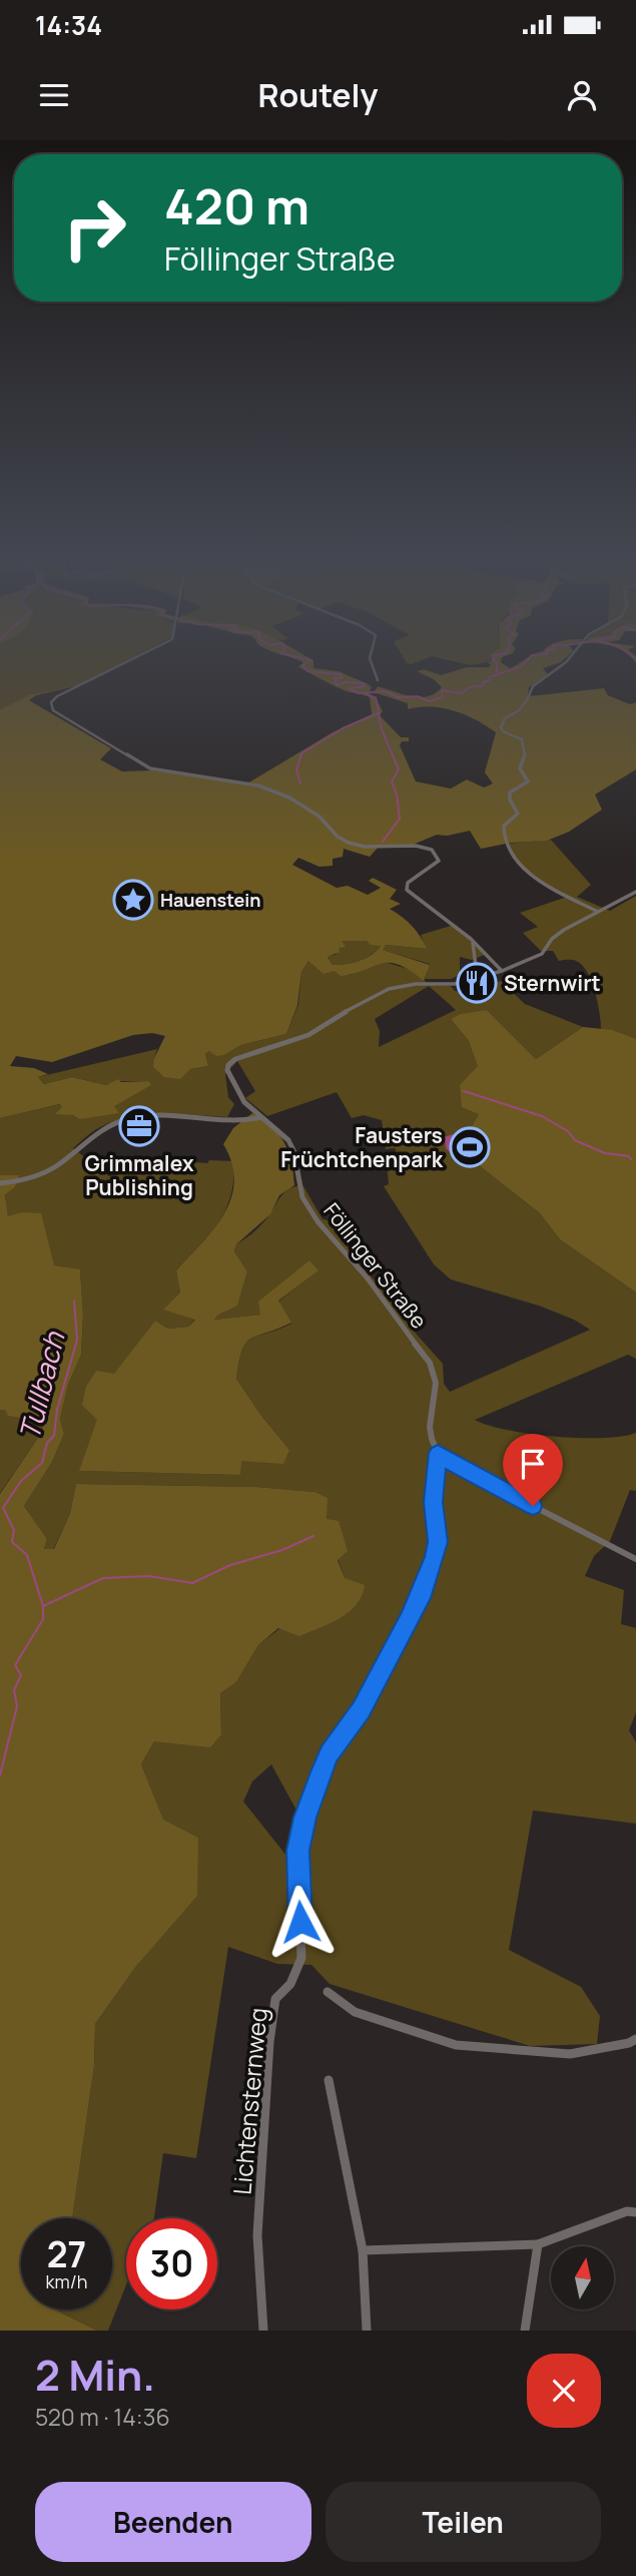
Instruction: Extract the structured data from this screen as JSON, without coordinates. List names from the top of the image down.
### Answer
{
  "streets": {
    "street": ["Föllinger Straße", "Lichtensternweg"]
  },
  "crossings": [
    ["Föllinger Straße", "Lichtensternweg"]
  ],
  "water": ["Tullbach"],
  "places": {
    "place": ["Hauenstein"],
    "restaurant": ["Sternwirt"],
    "office": ["Grimmalex Publishing"],
    "sports": ["Fausters Früchtchenpark"]
  },
  "north": "top",
  "page": {
    "status": "14:34",
    "header": "Routely",
    "turn": ["420 m", "Föllinger Straße"],
    "speed": "27 km/h",
    "limit": "30",
    "heading": ["2 Min.", "520 m · 14:36"],
    "buttons": ["Beenden", "Teilen"]
  }
}
